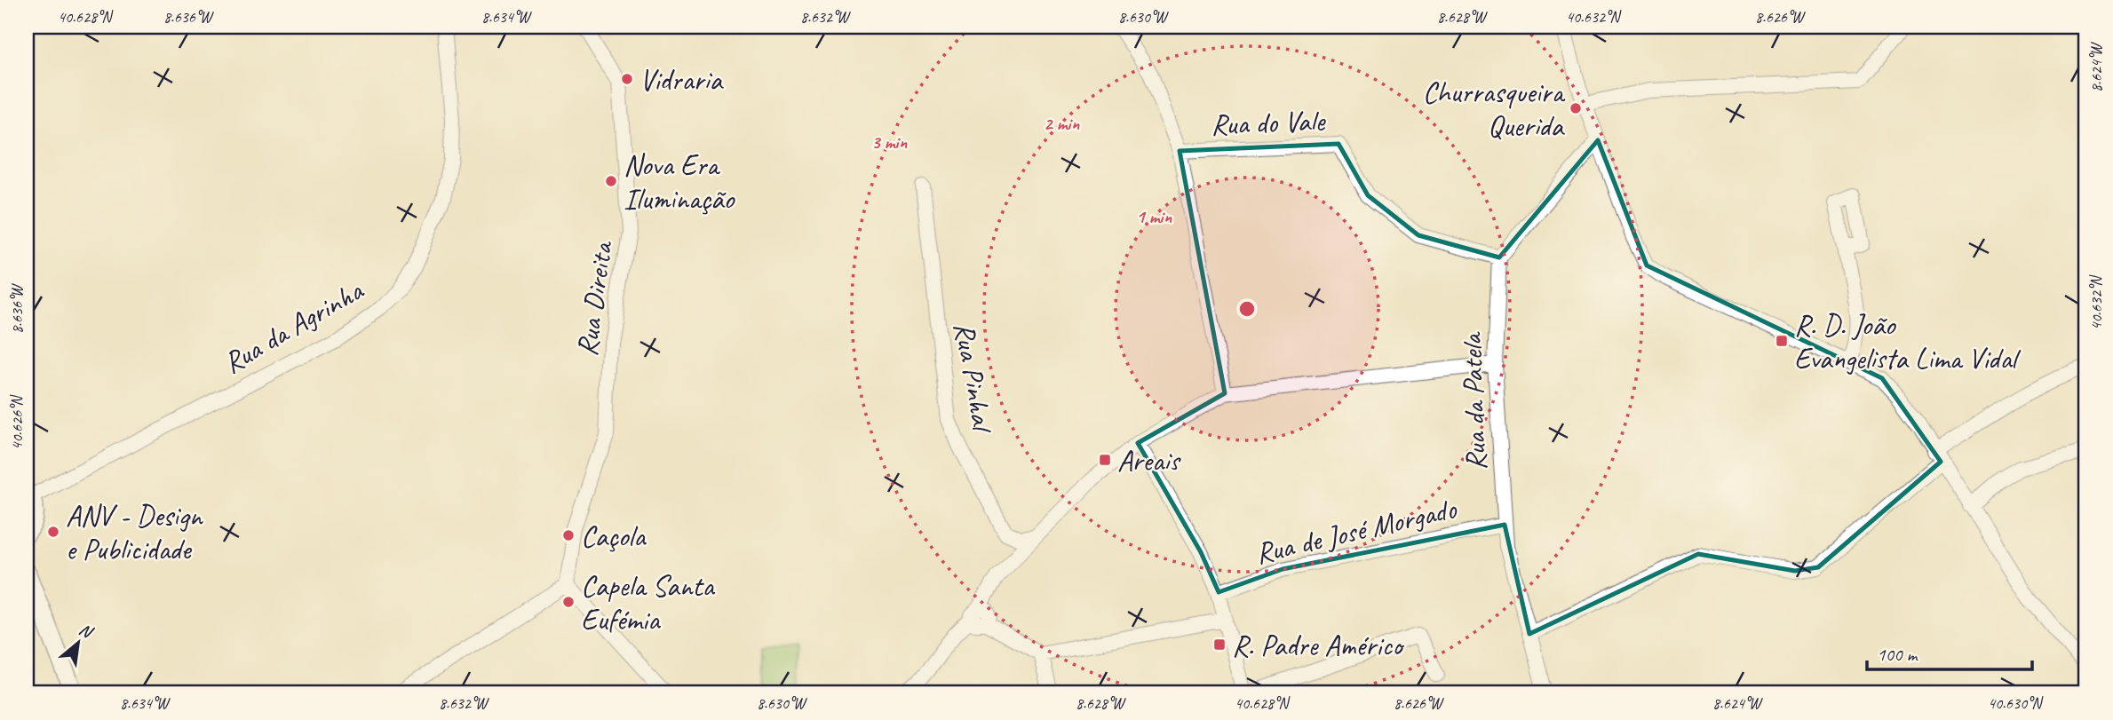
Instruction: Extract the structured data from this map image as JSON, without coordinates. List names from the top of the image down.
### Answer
{
  "streets": {
    "street": [
      "Rua do Vale",
      "Rua Direita",
      "Rua da Agrinha",
      "Rua Pinhal",
      "Rua da Patela",
      "Rua de José Morgado"
    ]
  },
  "crossings": [
    ["Rua do Vale", "Rua da Patela"],
    ["Rua da Patela", "Rua de José Morgado"]
  ],
  "places": {
    "other": [
      "Vidraria",
      "Churrasqueira Querida",
      "Nova Era Iluminação",
      "ANV - Design e Publicidade",
      "Caçola",
      "Capela Santa Eufémia"
    ],
    "transit": ["R. D. João Evangelista Lima Vidal", "Areais", "R. Padre Américo"]
  },
  "scale_bar": "100 m",
  "north": "top right",
  "coordinates": [
    "40.628°N",
    "8.636°W",
    "8.634°W",
    "8.632°W",
    "8.630°W",
    "8.628°W",
    "40.632°N",
    "8.626°W",
    "8.624°W",
    "40.626°N",
    "40.630°N"
  ],
  "rings": ["2 min", "3 min", "1 min"]
}
